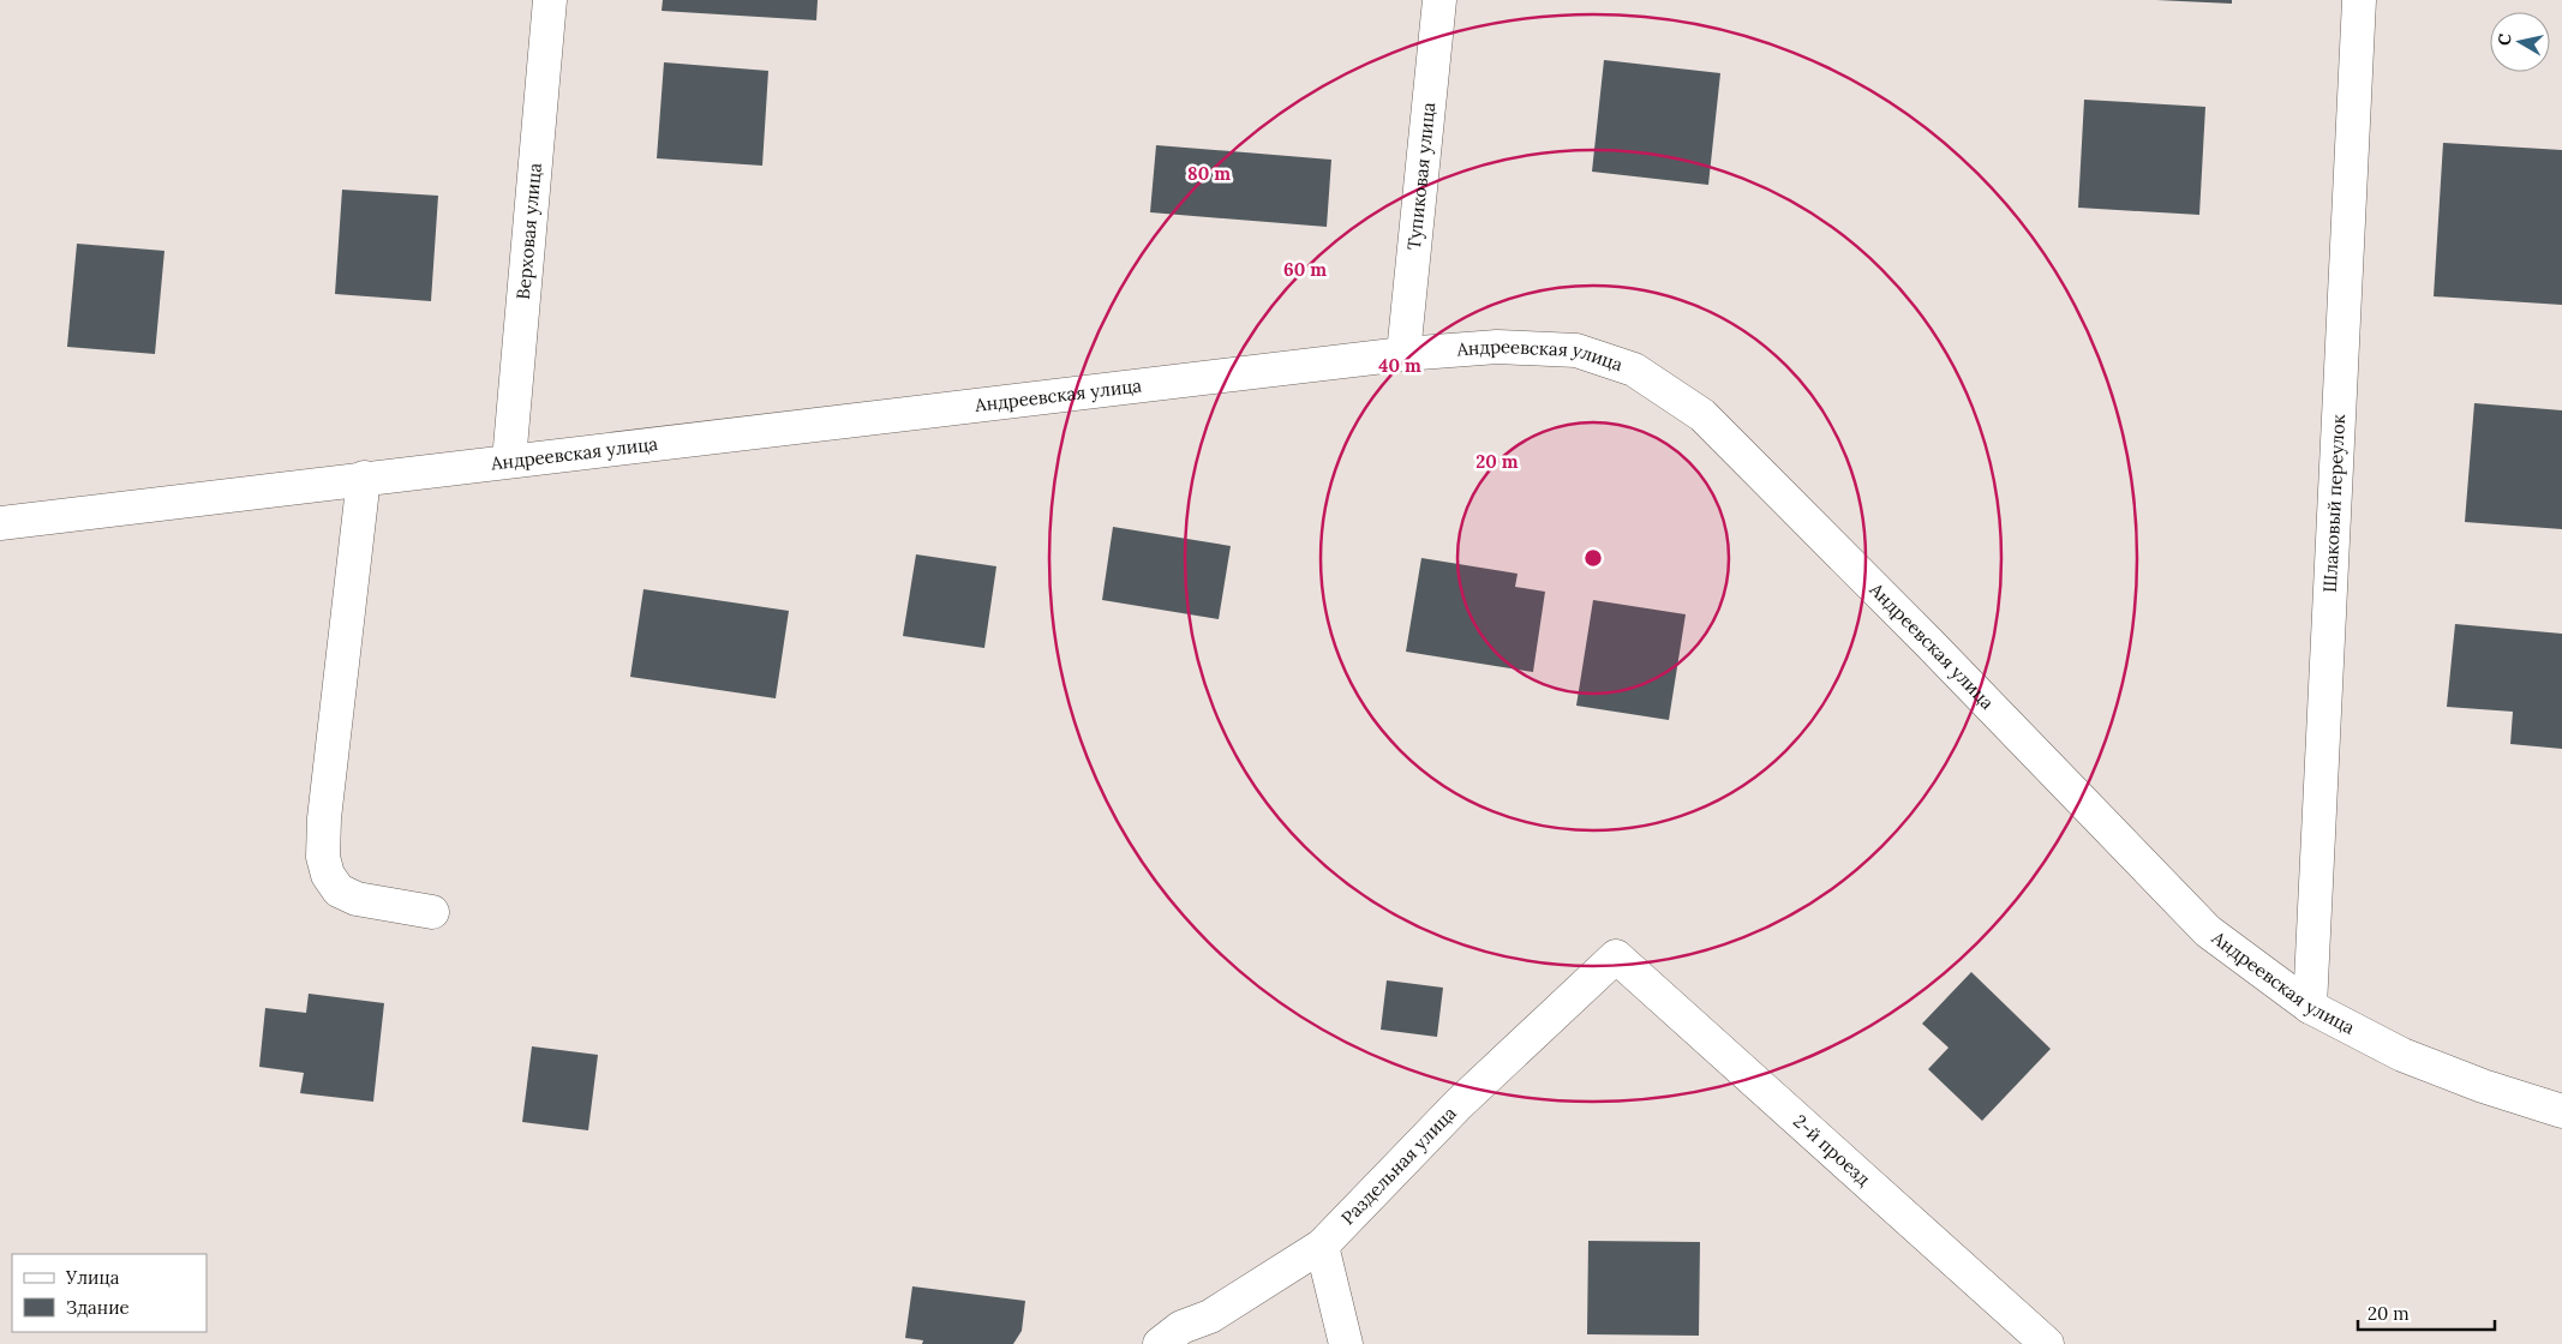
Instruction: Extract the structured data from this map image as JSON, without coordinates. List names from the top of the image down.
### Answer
{
  "streets": {
    "street": [
      "Тупиковая улица",
      "Верховая улица",
      "Андреевская улица",
      "Шлаковый переулок",
      "2-й проезд",
      "Раздельная улица"
    ]
  },
  "crossings": [
    ["Тупиковая улица", "Андреевская улица"],
    ["Верховая улица", "Андреевская улица"],
    ["Андреевская улица", "Шлаковый переулок"],
    ["2-й проезд", "Раздельная улица"]
  ],
  "legend": ["Улица", "Здание"],
  "scale_bar": "20 m",
  "north": "left",
  "rings": [
    "80 m",
    "60 m",
    "40 m",
    "20 m"
  ]
}
